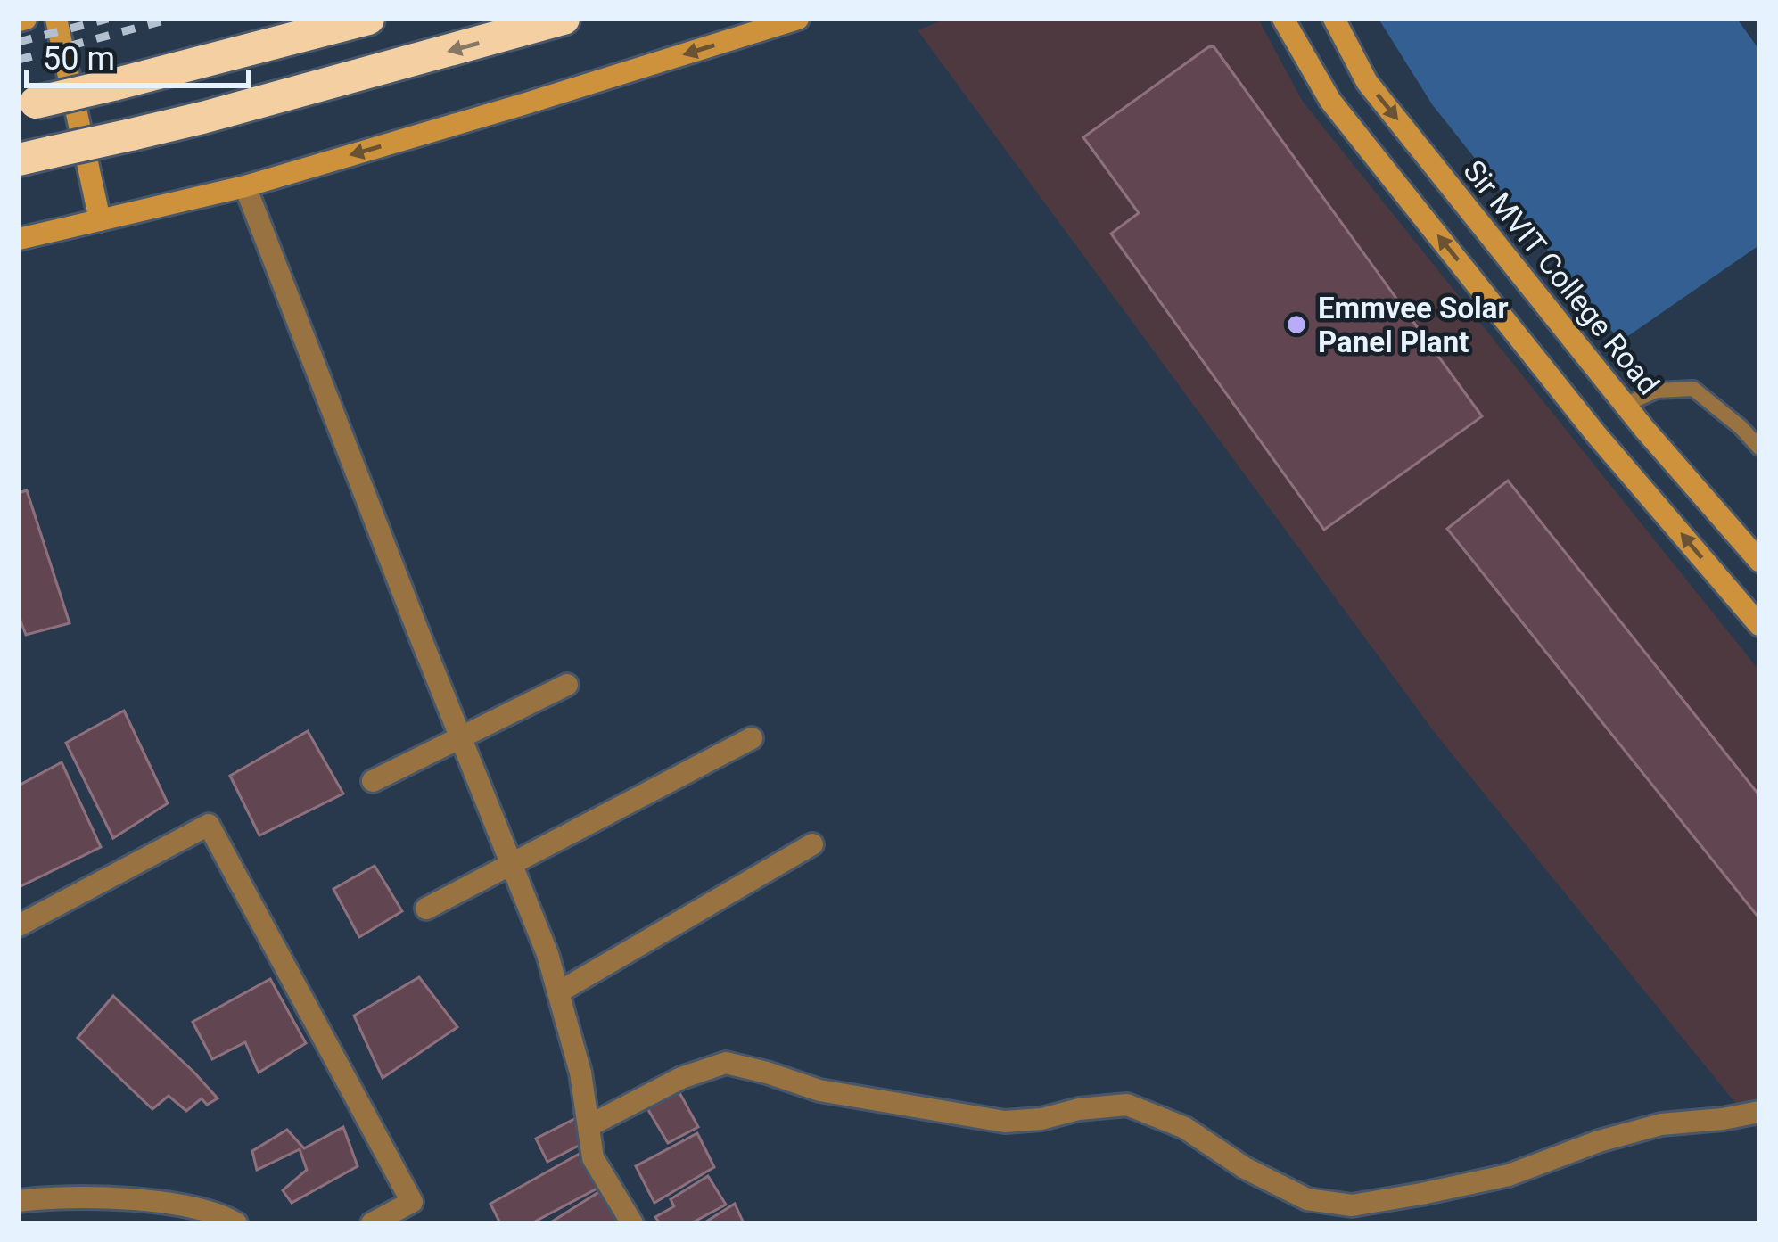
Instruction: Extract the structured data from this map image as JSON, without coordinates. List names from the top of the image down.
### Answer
{
  "streets": {
    "main road": ["Sir MVIT College Road"]
  },
  "places": ["Emmvee Solar Panel Plant"],
  "scale_bar": "50 m"
}
